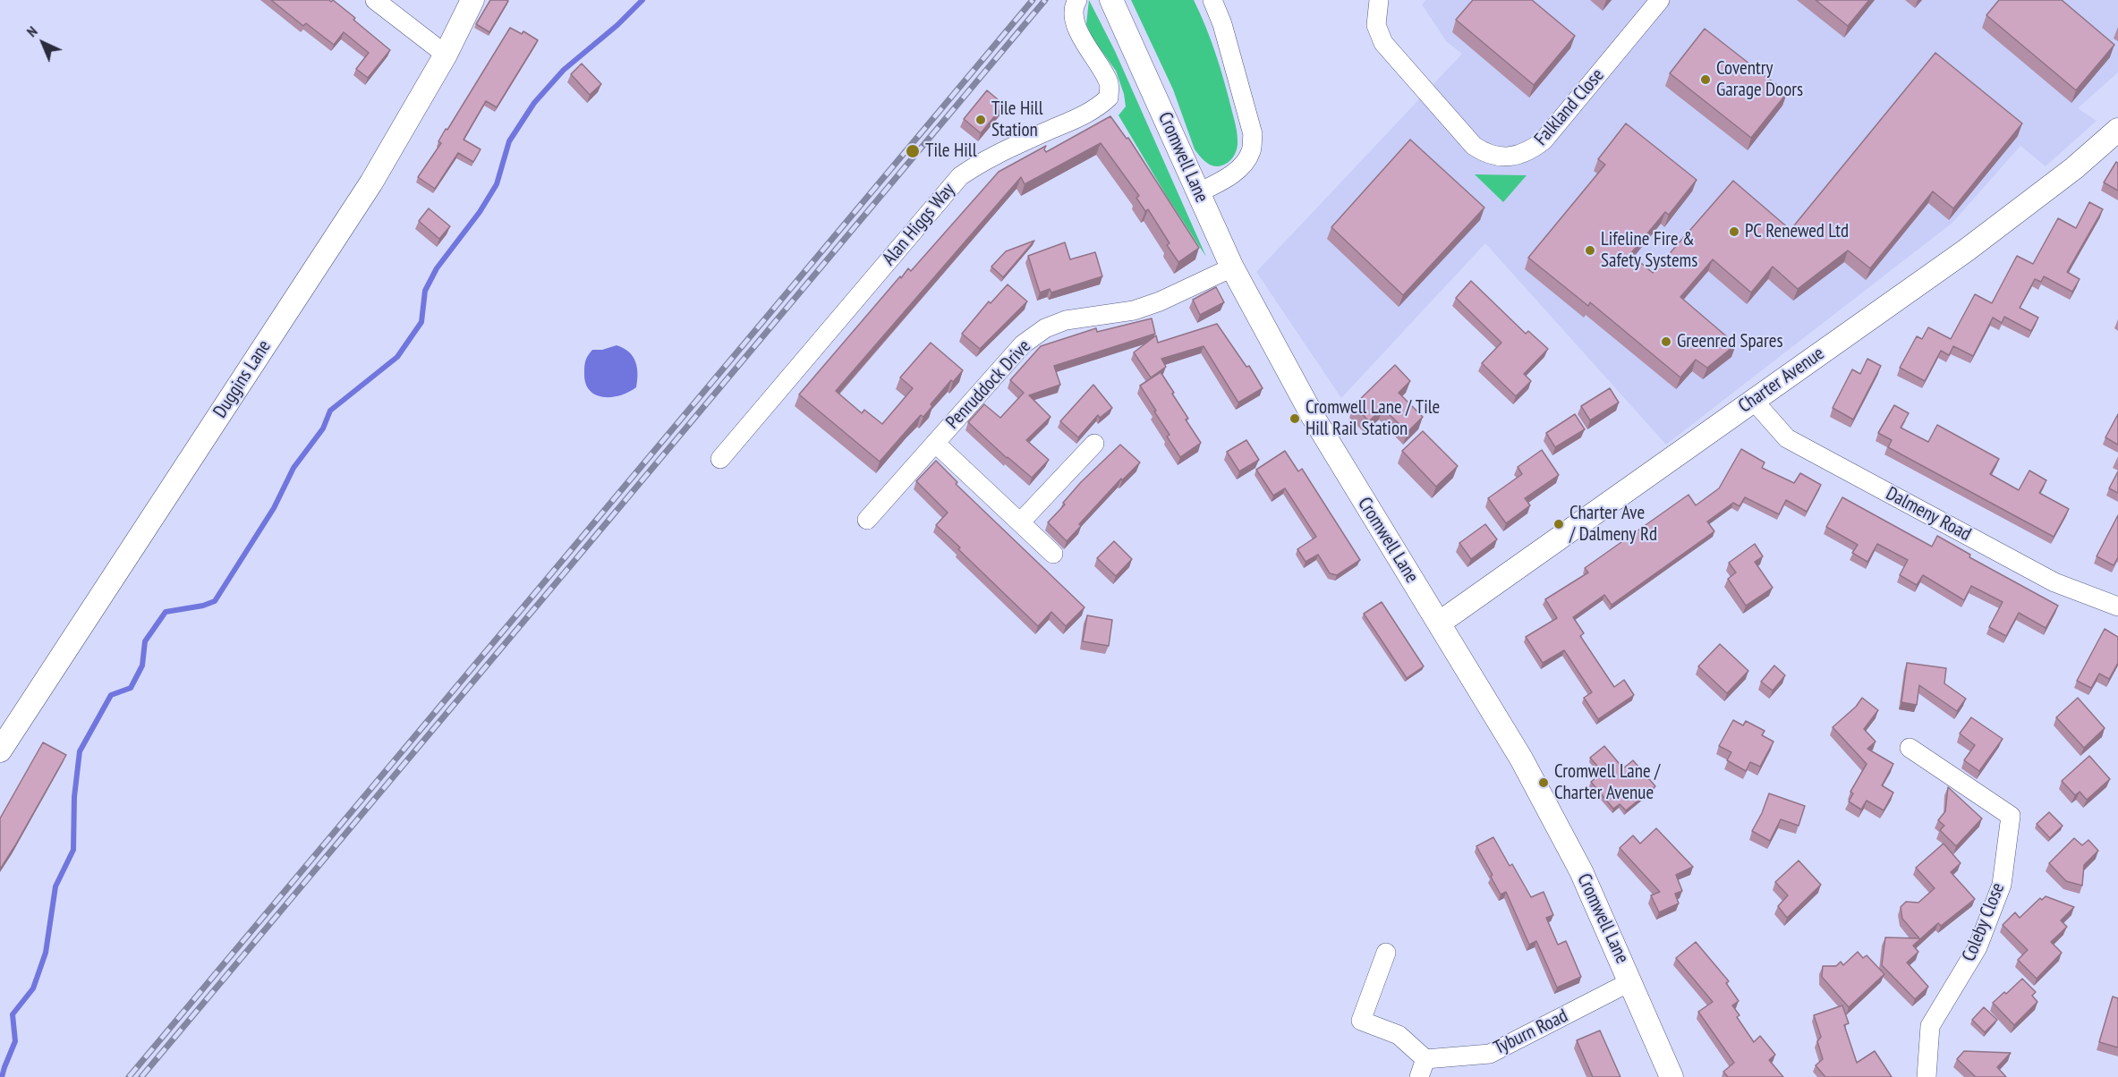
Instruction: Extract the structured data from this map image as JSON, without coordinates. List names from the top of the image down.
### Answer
{
  "streets": {
    "street": [
      "Falkland Close",
      "Cromwell Lane",
      "Alan Higgs Way",
      "Duggins Lane",
      "Charter Avenue",
      "Penruddock Drive",
      "Dalmeny Road",
      "Coleby Close",
      "Tyburn Road"
    ]
  },
  "crossings": [
    ["Cromwell Lane", "Charter Avenue"],
    ["Cromwell Lane", "Penruddock Drive"],
    ["Cromwell Lane", "Tyburn Road"],
    ["Charter Avenue", "Dalmeny Road"]
  ],
  "places": [
    "Coventry Garage Doors",
    "Tile Hill Station",
    "Tile Hill",
    "PC Renewed Ltd",
    "Lifeline Fire & Safety Systems",
    "Greenred Spares",
    "Cromwell Lane / Tile Hill Rail Station",
    "Charter Ave / Dalmeny Rd",
    "Cromwell Lane / Charter Avenue"
  ],
  "north": "top left"
}
